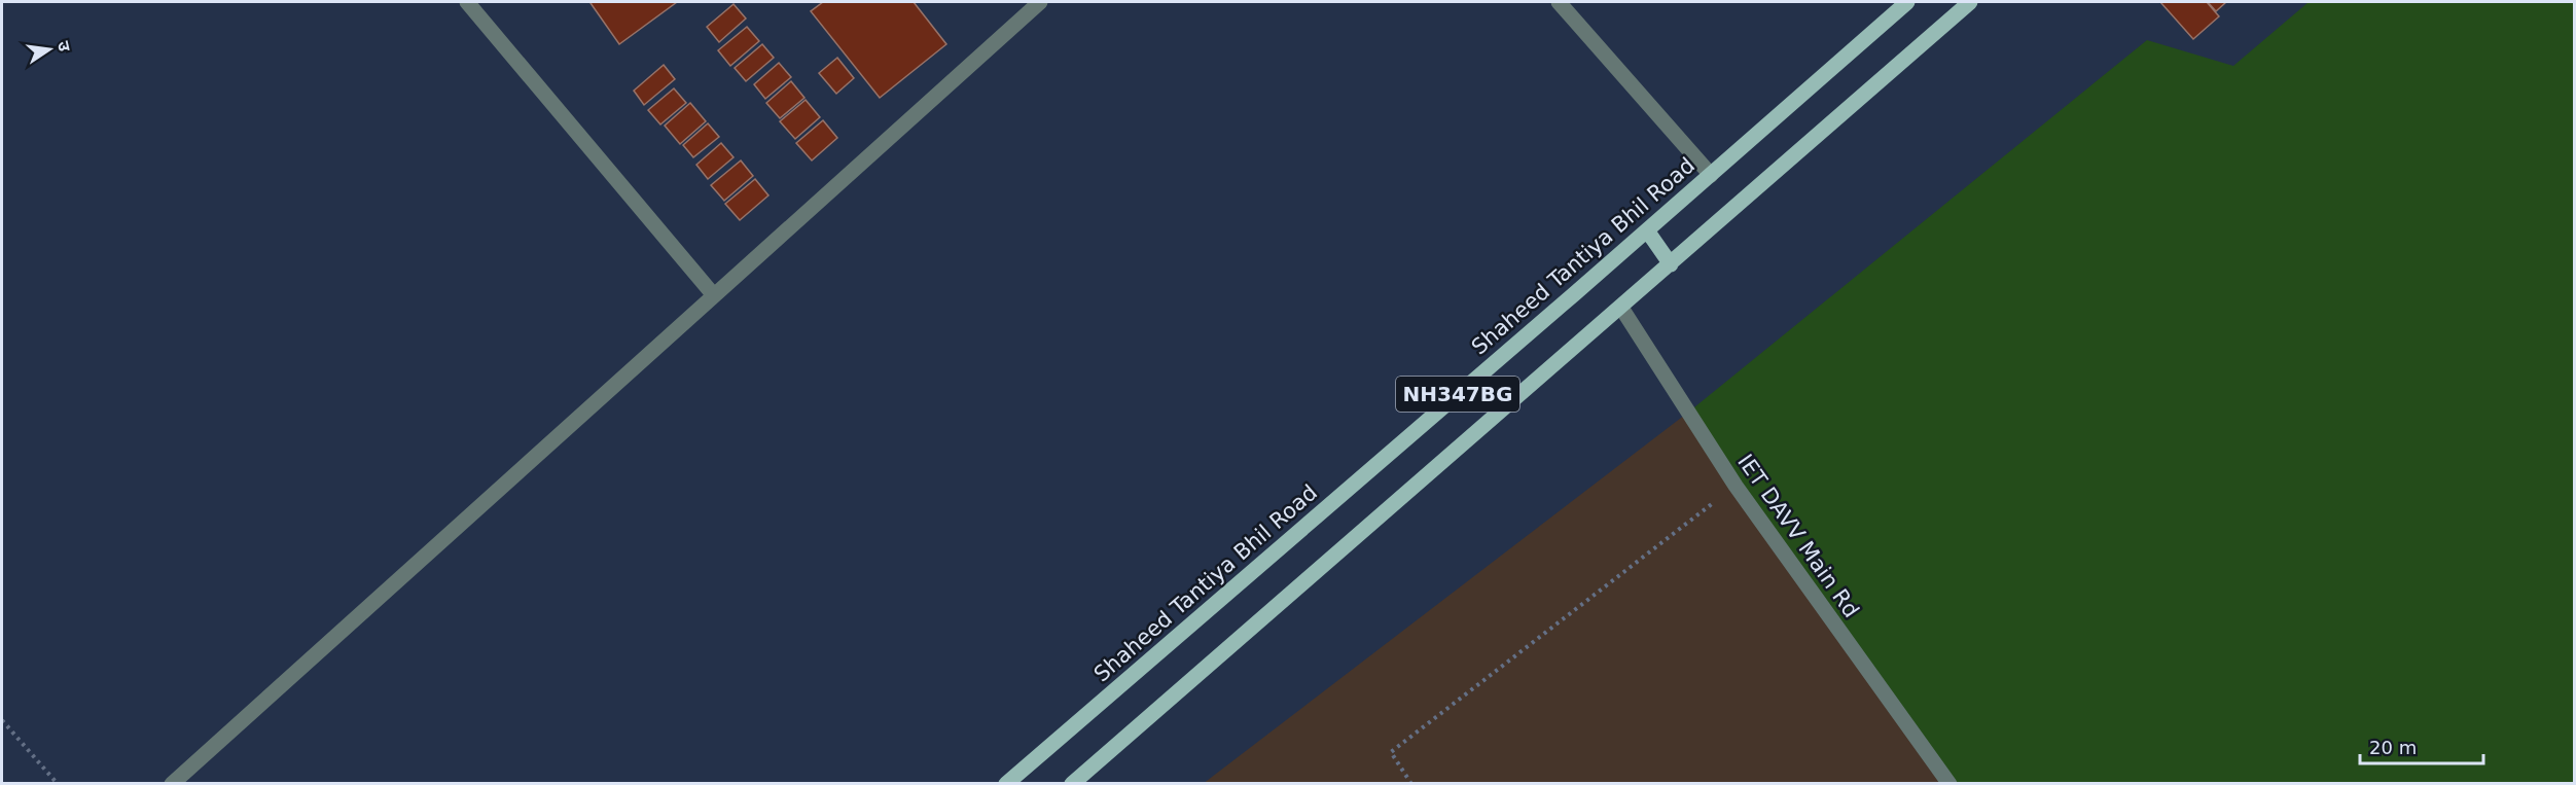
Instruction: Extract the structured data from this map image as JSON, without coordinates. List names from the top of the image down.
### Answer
{
  "streets": {
    "main road": ["Shaheed Tantiya Bhil Road", "NH347BG"],
    "street": ["IET DAVV Main Rd"]
  },
  "crossings": [
    ["NH347BG", "IET DAVV Main Rd"]
  ],
  "scale_bar": "20 m",
  "north": "right"
}
